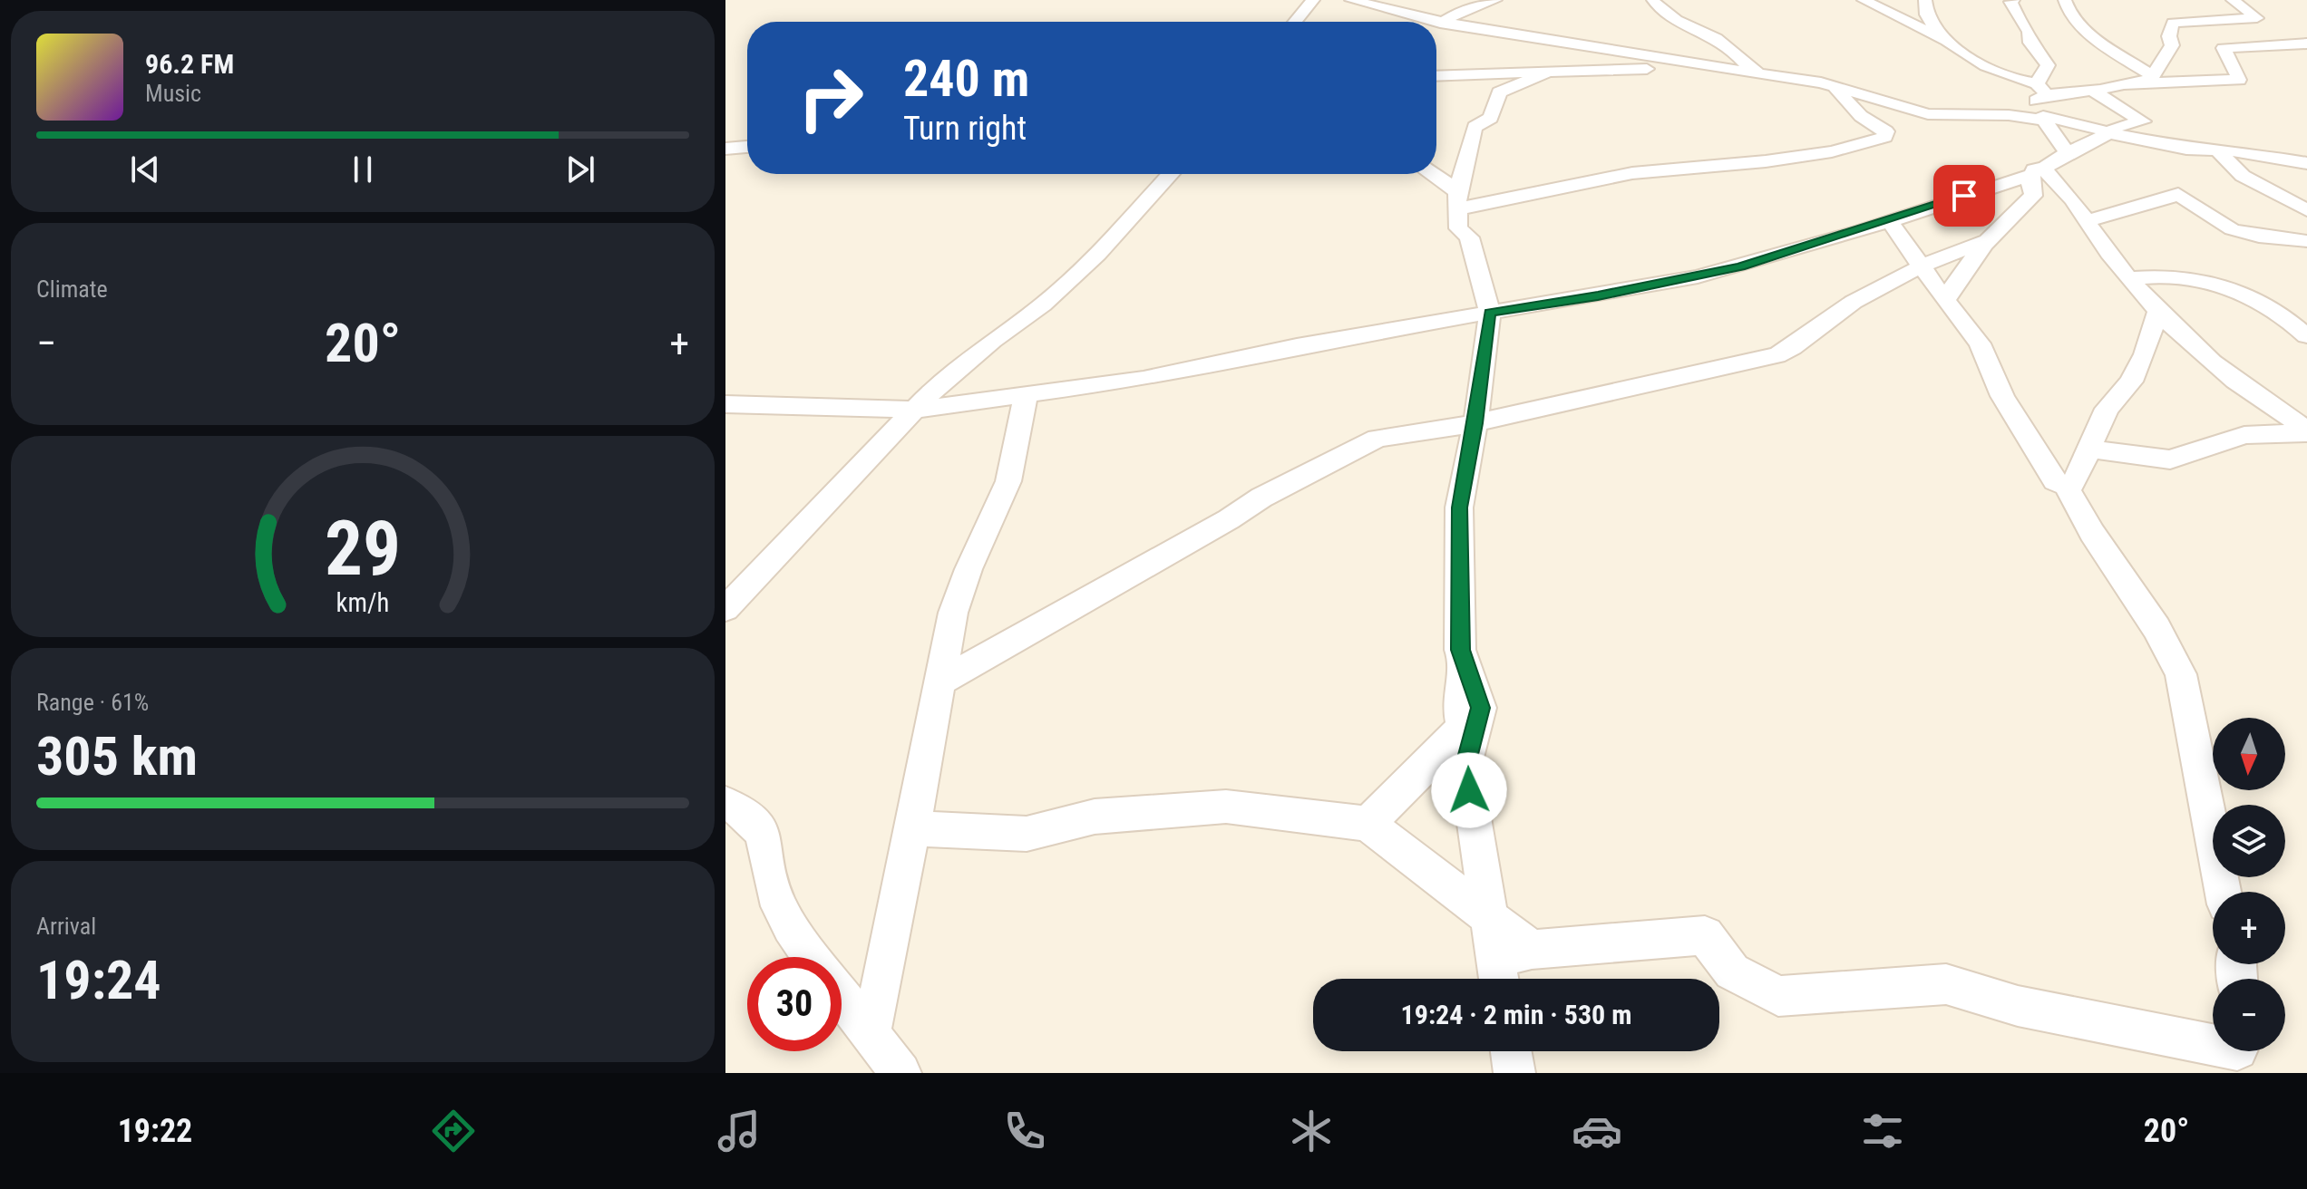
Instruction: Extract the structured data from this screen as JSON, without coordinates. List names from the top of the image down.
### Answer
{
  "north": "bottom",
  "page": {
    "turn": ["240 m", "Turn right"],
    "song": ["96.2 FM", "Music"],
    "tile": [
      "Climate",
      ["Range · 61%", "305 km"],
      ["Arrival", "19:24"]
    ],
    "heat": ["−", "20°", "+"],
    "map_buttons": ["+", "−"],
    "limit": "30",
    "trip": "19:24 · 2 min · 530 m",
    "tabs": ["19:22", "20°"],
    "gauge": ["29", "km/h"]
  }
}
